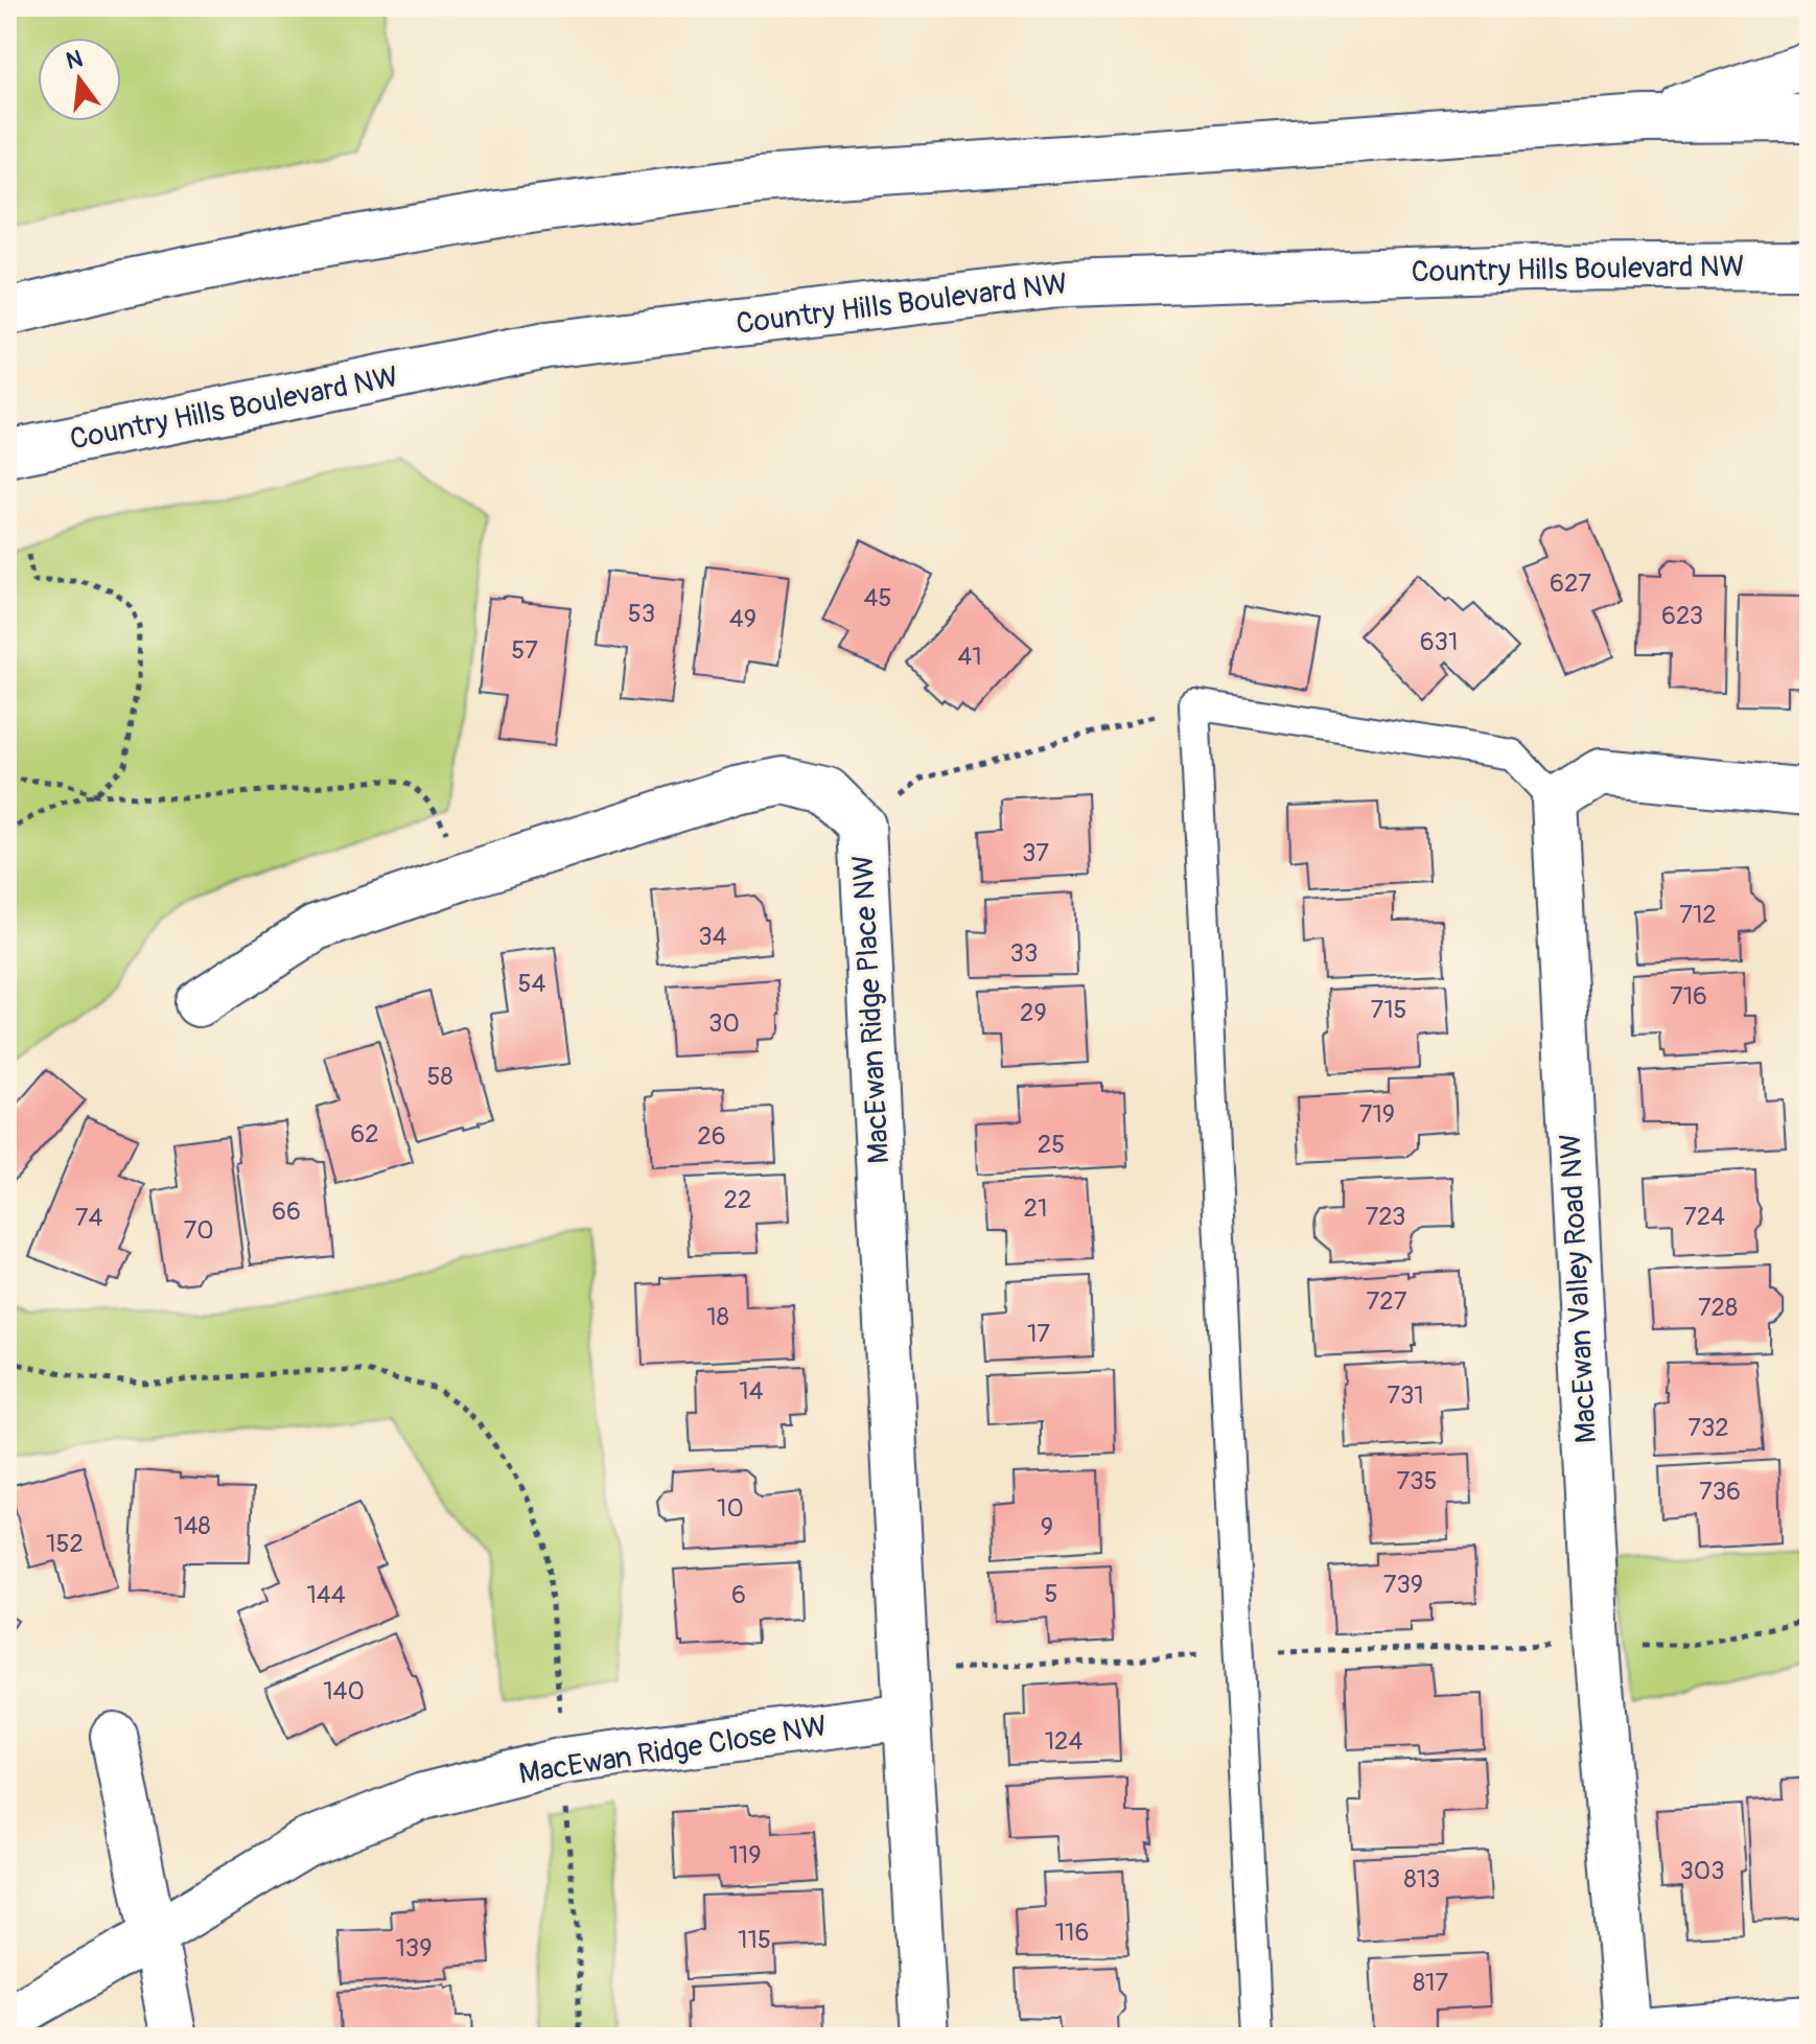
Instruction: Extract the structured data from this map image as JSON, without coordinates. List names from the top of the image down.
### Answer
{
  "streets": {
    "street": [
      "Country Hills Boulevard NW",
      "MacEwan Ridge Place NW",
      "MacEwan Valley Road NW",
      "MacEwan Ridge Close NW"
    ]
  },
  "crossings": [
    ["MacEwan Ridge Place NW", "MacEwan Ridge Close NW"]
  ],
  "house_numbers": [
    "627",
    "45",
    "53",
    "623",
    "49",
    "631",
    "57",
    "41",
    "37",
    "712",
    "34",
    "33",
    "54",
    "716",
    "715",
    "29",
    "30",
    "58",
    "719",
    "62",
    "26",
    "25",
    "22",
    "21",
    "66",
    "723",
    "724",
    "74",
    "70",
    "727",
    "728",
    "18",
    "17",
    "14",
    "731",
    "732",
    "735",
    "736",
    "10",
    "148",
    "9",
    "152",
    "739",
    "5",
    "144",
    "6",
    "140",
    "124",
    "119",
    "303",
    "813",
    "116",
    "115",
    "139",
    "817"
  ],
  "north": "top"
}
